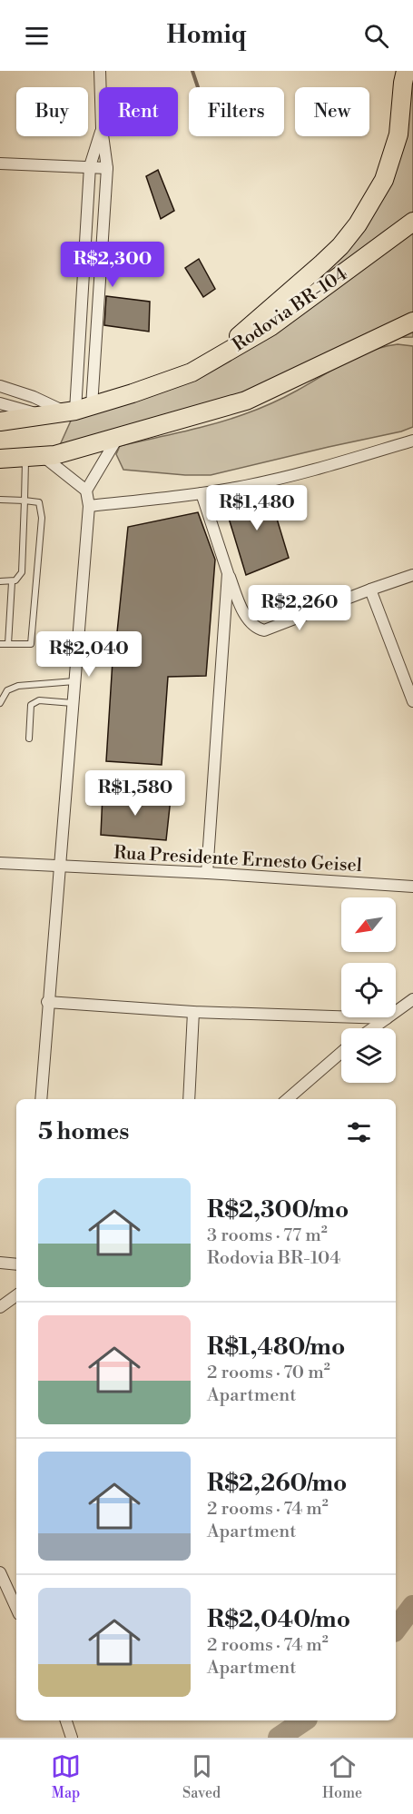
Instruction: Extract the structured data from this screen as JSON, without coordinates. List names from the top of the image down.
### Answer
{
  "streets": {
    "highway": ["Rodovia BR-104"],
    "street": ["Rua Presidente Ernesto Geisel"]
  },
  "north": "bottom left",
  "page": {
    "header": "Homiq",
    "chip": [
      "Buy",
      "Rent",
      "Filters",
      "New"
    ],
    "price": [
      "R$2,300",
      "R$1,480",
      "R$2,260",
      "R$2,040",
      "R$1,580"
    ],
    "heading": "5 homes",
    "list": [
      {
        "name": "R$2,300/mo",
        "note": "3 rooms · 77 m² · Rodovia BR-104"
      },
      {
        "name": "R$1,480/mo",
        "note": "2 rooms · 70 m² · Apartment"
      },
      {
        "name": "R$2,260/mo",
        "note": "2 rooms · 74 m² · Apartment"
      },
      {
        "name": "R$2,040/mo",
        "note": "2 rooms · 74 m² · Apartment"
      }
    ],
    "tabs": ["Map", "Saved", "Home"]
  }
}
